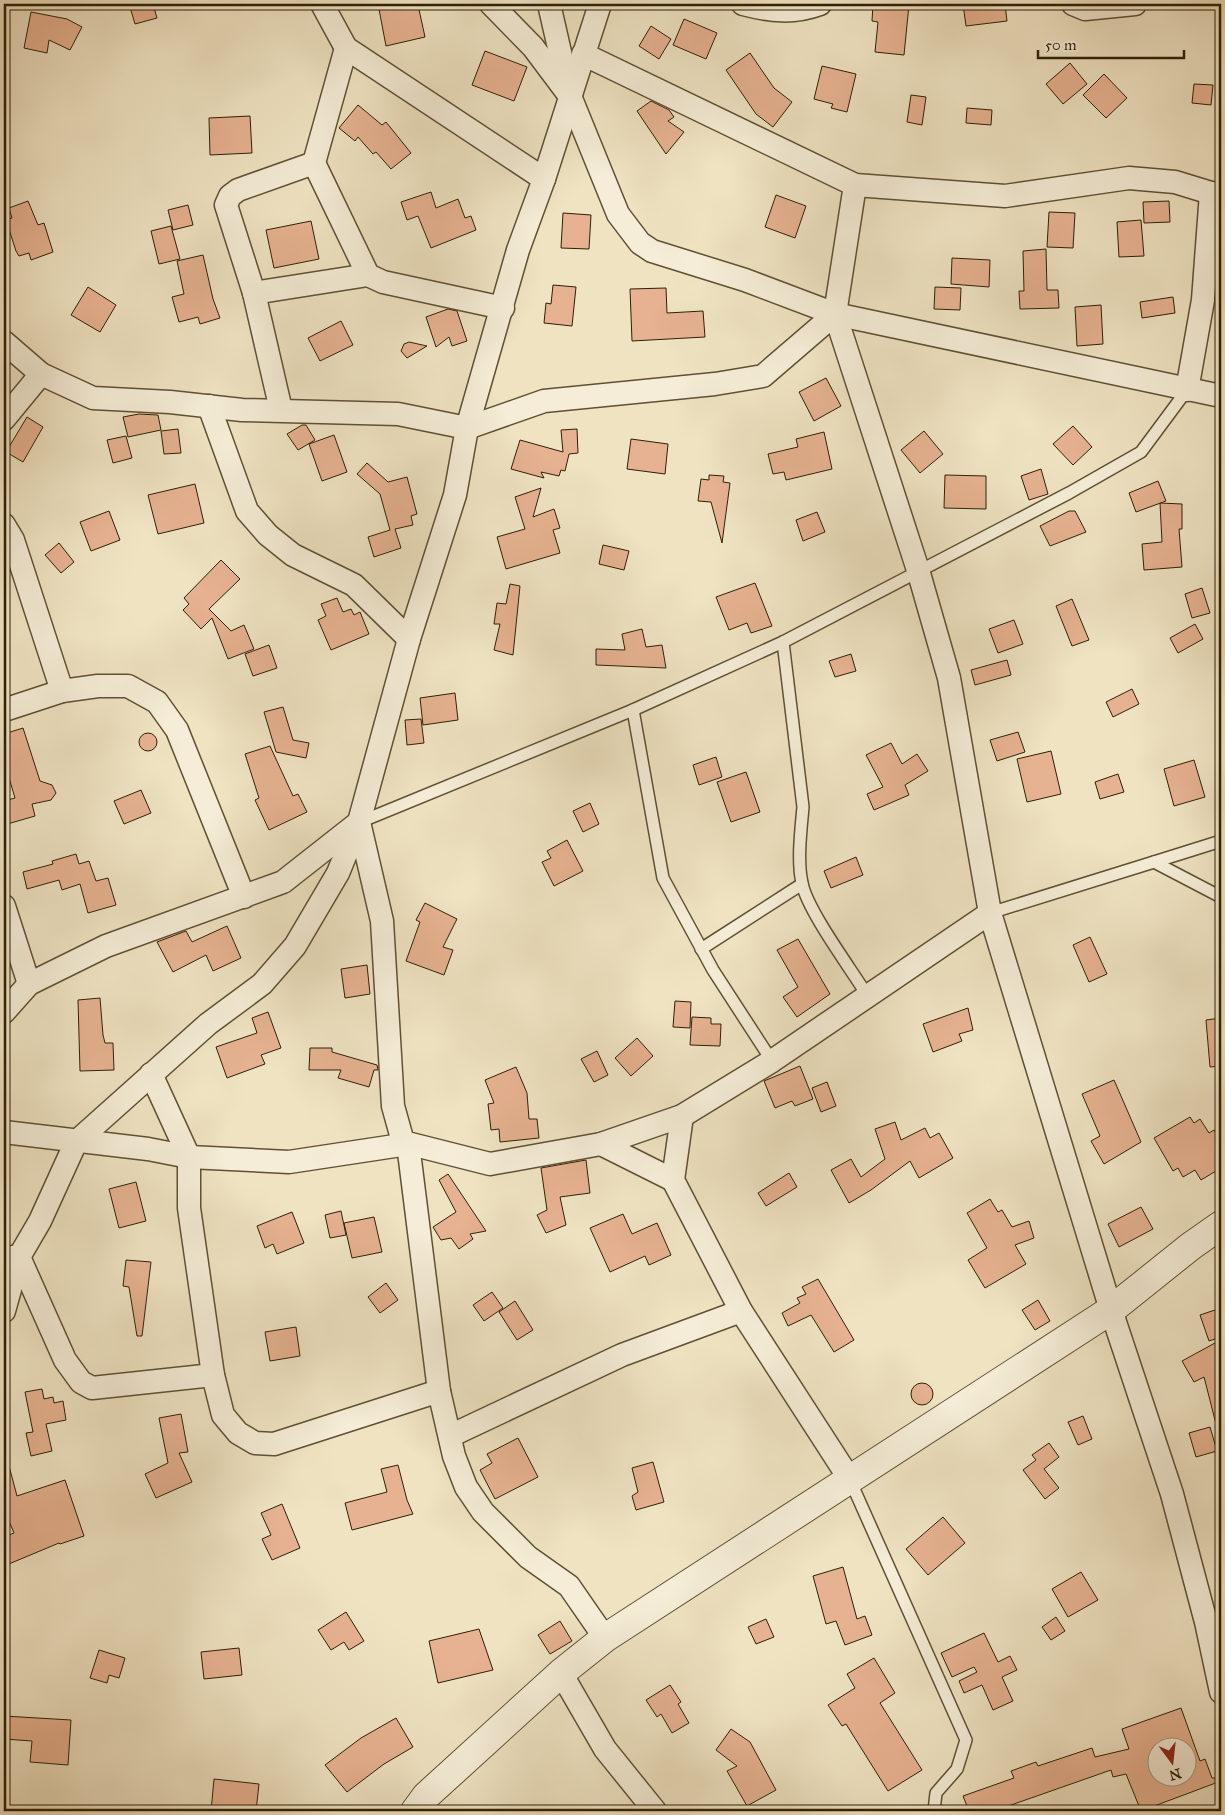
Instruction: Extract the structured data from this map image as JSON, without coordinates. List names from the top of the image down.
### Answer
{
  "scale_bar": "50 m",
  "north": "bottom"
}
